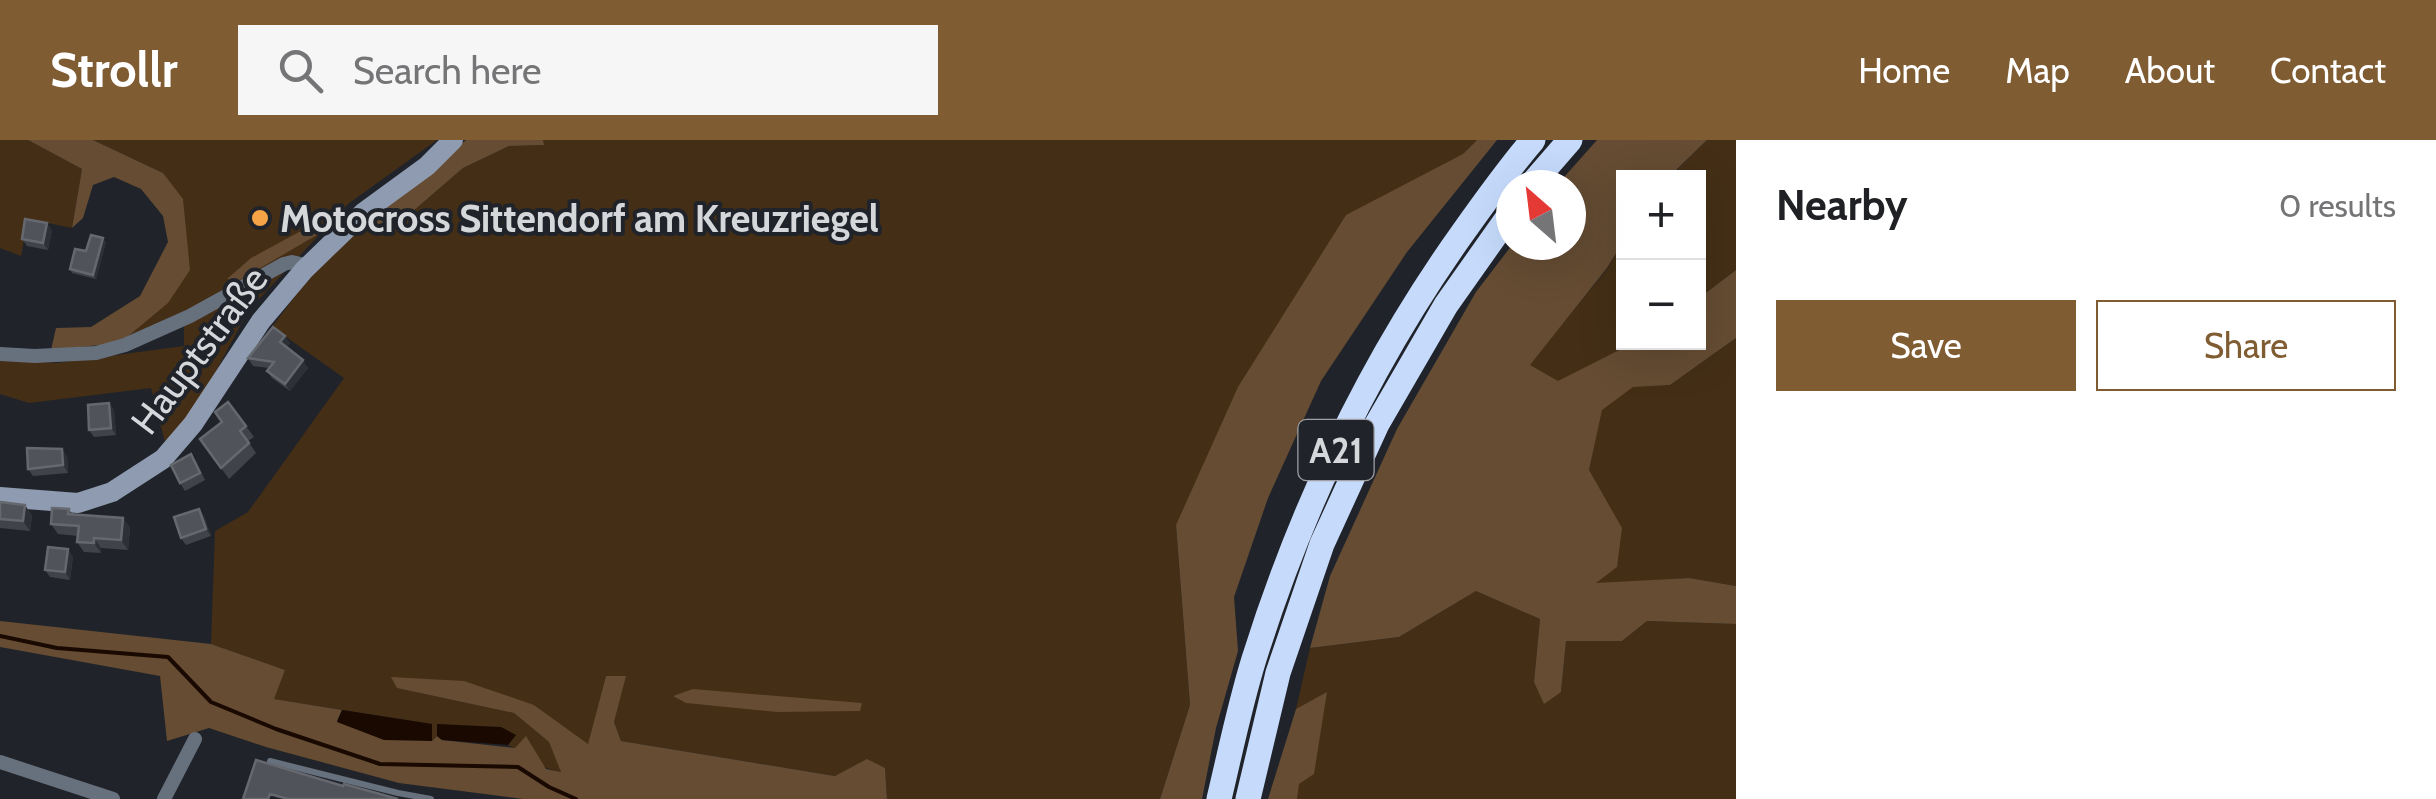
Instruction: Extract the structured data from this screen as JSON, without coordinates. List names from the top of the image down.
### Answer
{
  "streets": {
    "highway": ["A21"],
    "main road": ["Hauptstraße"]
  },
  "places": ["Motocross Sittendorf am Kreuzriegel"],
  "north": "top left",
  "page": {
    "header": "Strollr",
    "search": "Search here",
    "nav": [
      "Home",
      "Map",
      "About",
      "Contact"
    ],
    "heading": ["Nearby", "0 results"],
    "map_buttons": ["+", "−"],
    "buttons": ["Save", "Share"]
  }
}
